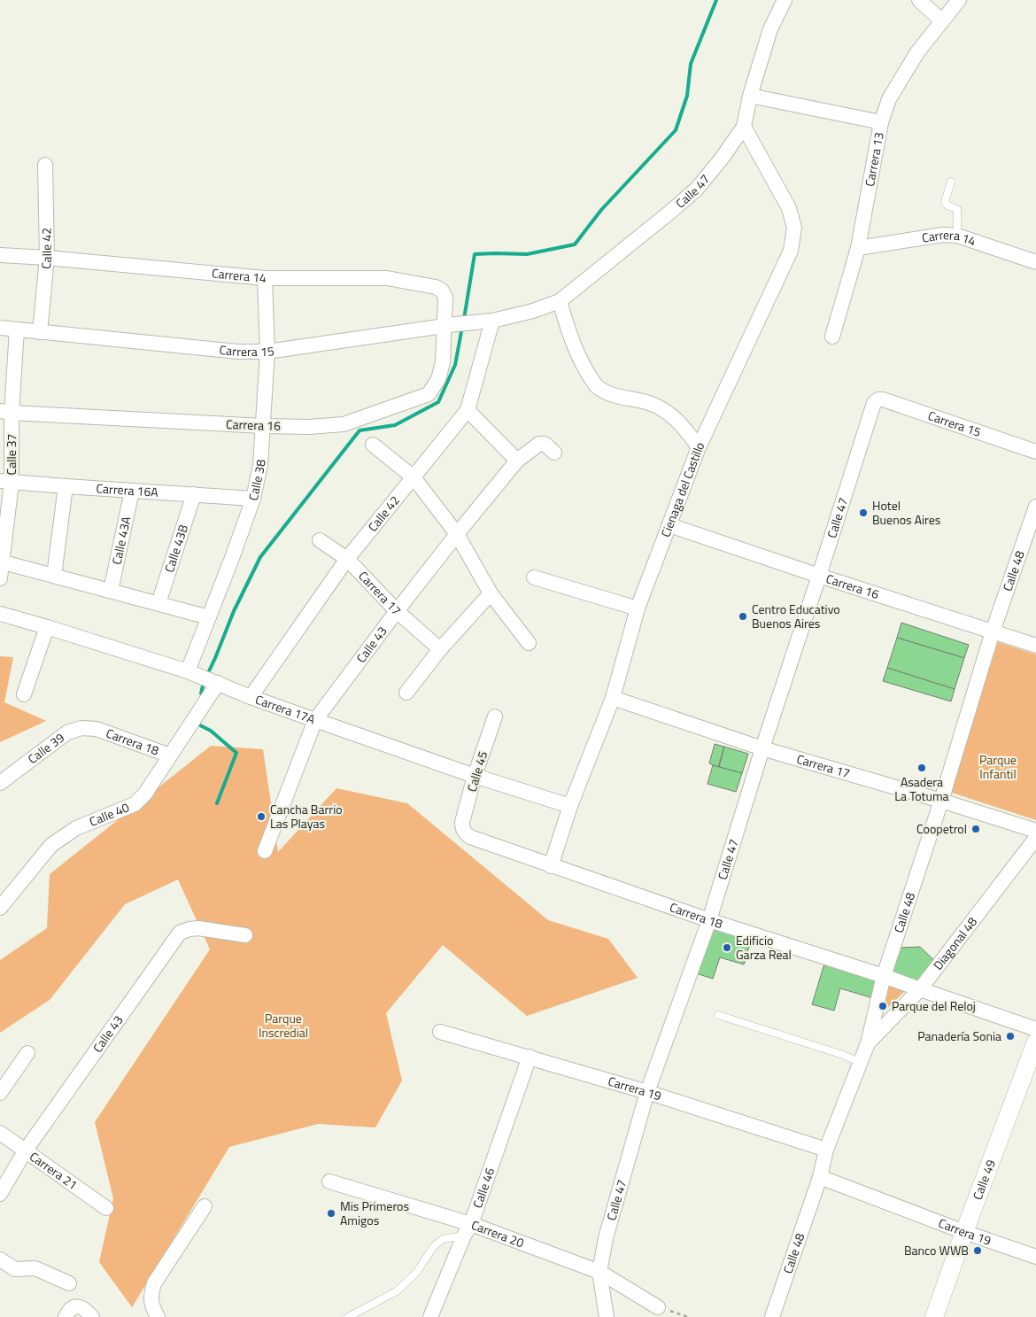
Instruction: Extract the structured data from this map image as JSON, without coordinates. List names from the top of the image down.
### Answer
{
  "streets": {
    "street": [
      "Carrera 13",
      "Calle 47",
      "Carrera 14",
      "Calle 42",
      "Carrera 15",
      "Carrera 16",
      "Calle 37",
      "Calle 38",
      "Cienaga del Castillo",
      "Carrera 16A",
      "Calle 43A",
      "Calle 43B",
      "Calle 48",
      "Carrera 17",
      "Calle 43",
      "Carrera 17A",
      "Carrera 18",
      "Calle 39",
      "Calle 45",
      "Calle 40",
      "Diagonal 48",
      "Carrera 19",
      "Carrera 21",
      "Calle 49",
      "Calle 46",
      "Carrera 20"
    ]
  },
  "crossings": [
    ["Carrera 13", "Carrera 14"],
    ["Calle 47", "Calle 42"],
    ["Calle 47", "Carrera 15"],
    ["Calle 47", "Carrera 16"],
    ["Calle 47", "Cienaga del Castillo"],
    ["Calle 47", "Carrera 17"],
    ["Calle 47", "Carrera 18"],
    ["Calle 47", "Carrera 19"],
    ["Calle 47", "Carrera 20"],
    ["Carrera 14", "Calle 42"],
    ["Carrera 14", "Carrera 15"],
    ["Carrera 14", "Carrera 16"],
    ["Carrera 14", "Calle 38"],
    ["Calle 42", "Carrera 15"],
    ["Calle 42", "Carrera 17"],
    ["Calle 42", "Carrera 17A"],
    ["Carrera 15", "Carrera 16"],
    ["Carrera 15", "Calle 37"],
    ["Carrera 15", "Calle 38"],
    ["Carrera 16", "Calle 37"],
    ["Carrera 16", "Calle 38"],
    ["Carrera 16", "Cienaga del Castillo"],
    ["Carrera 16", "Calle 48"],
    ["Calle 37", "Carrera 16A"],
    ["Calle 38", "Carrera 16A"],
    ["Calle 38", "Carrera 17A"],
    ["Calle 38", "Calle 40"],
    ["Cienaga del Castillo", "Carrera 17"],
    ["Cienaga del Castillo", "Carrera 17A"],
    ["Cienaga del Castillo", "Carrera 18"],
    ["Carrera 16A", "Calle 43A"],
    ["Carrera 16A", "Calle 43B"],
    ["Calle 48", "Carrera 17"],
    ["Calle 48", "Carrera 18"],
    ["Calle 48", "Diagonal 48"],
    ["Calle 48", "Carrera 19"],
    ["Carrera 17", "Calle 43"],
    ["Calle 43", "Carrera 17A"],
    ["Calle 43", "Carrera 21"],
    ["Carrera 17A", "Calle 45"],
    ["Carrera 17A", "Calle 40"],
    ["Carrera 18", "Calle 39"],
    ["Carrera 18", "Calle 45"],
    ["Carrera 18", "Calle 40"],
    ["Carrera 18", "Diagonal 48"],
    ["Carrera 19", "Calle 49"],
    ["Carrera 19", "Calle 46"],
    ["Calle 46", "Carrera 20"]
  ],
  "parks": ["Parque Infantil", "Parque Inscredial"],
  "places": [
    "Hotel Buenos Aires",
    "Centro Educativo Buenos Aires",
    "Asadera La Totuma",
    "Cancha Barrio Las Playas",
    "Coopetrol",
    "Edificio Garza Real",
    "Parque del Reloj",
    "Panadería Sonia",
    "Mis Primeros Amigos",
    "Banco WWB"
  ]
}
